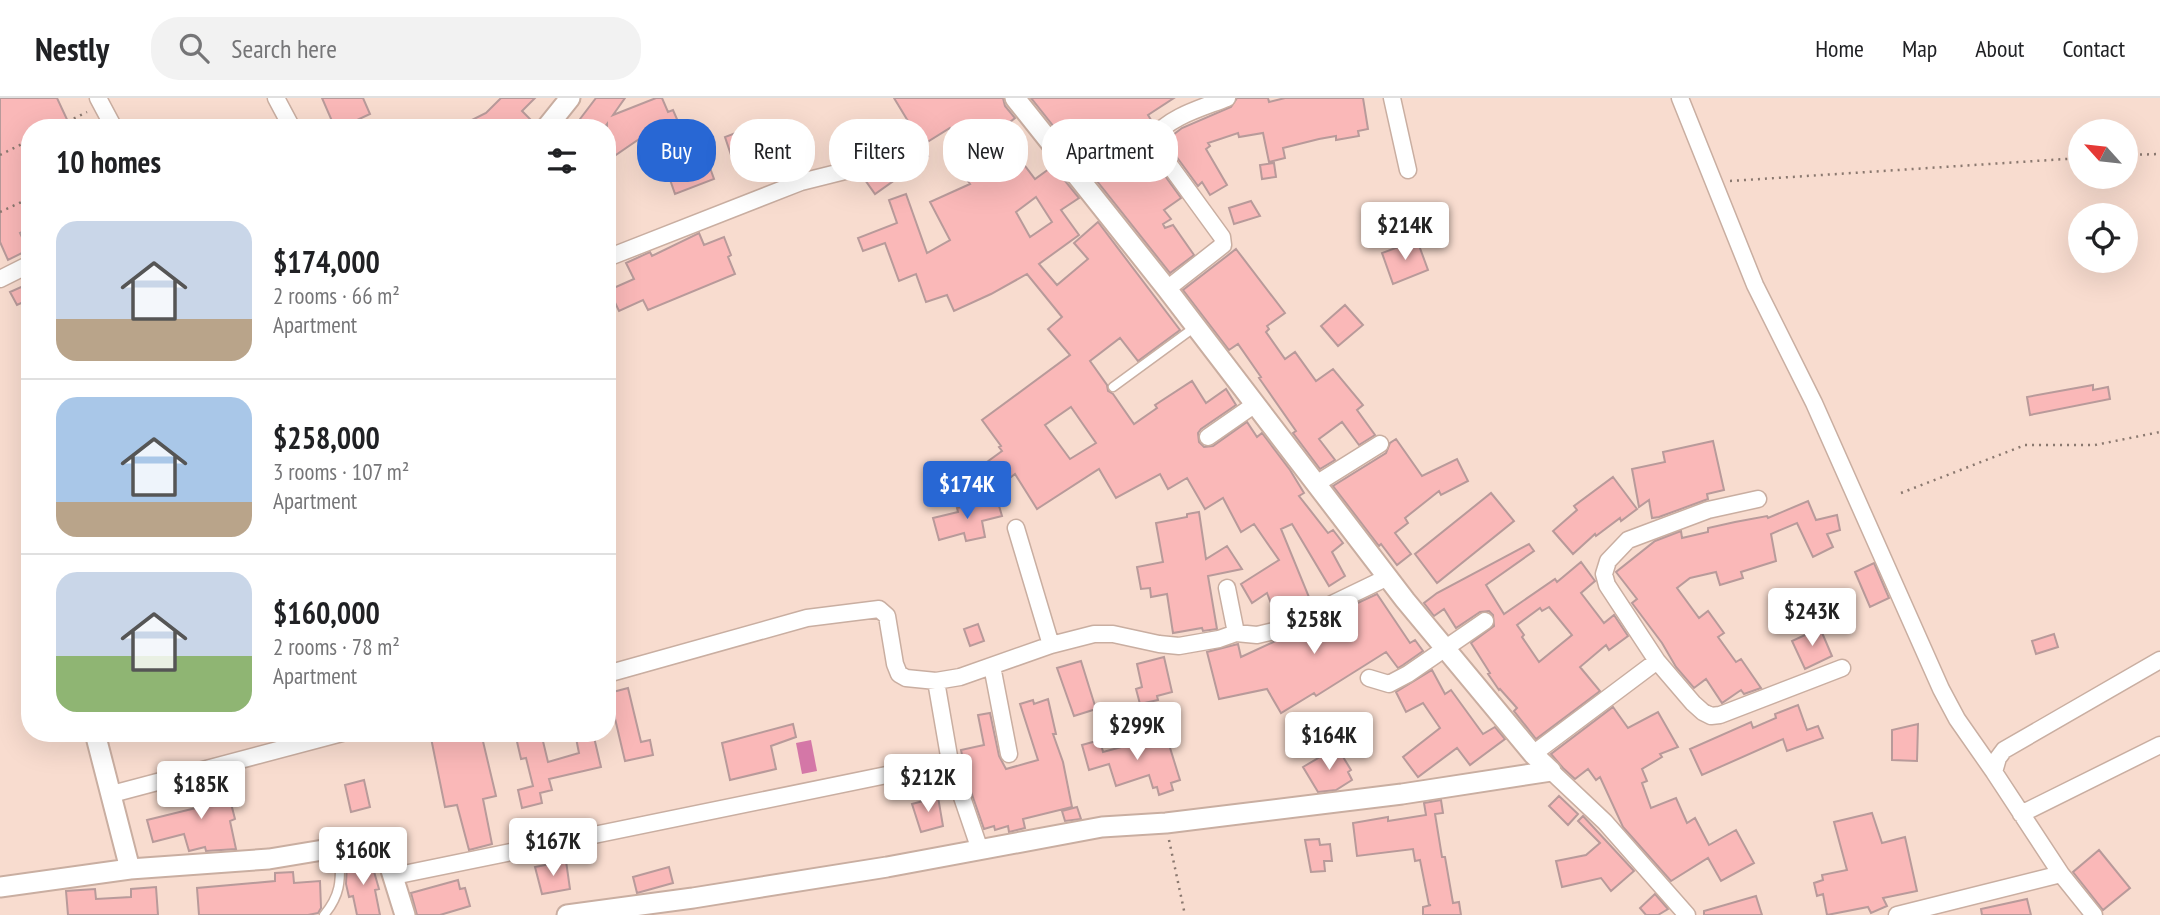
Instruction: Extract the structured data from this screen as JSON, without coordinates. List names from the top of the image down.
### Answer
{
  "north": "top left",
  "page": {
    "header": "Nestly",
    "search": "Search here",
    "nav": [
      "Home",
      "Map",
      "About",
      "Contact"
    ],
    "chip": [
      "Buy",
      "Rent",
      "Filters",
      "New",
      "Apartment"
    ],
    "heading": "10 homes",
    "price": [
      "$214K",
      "$174K",
      "$243K",
      "$258K",
      "$299K",
      "$164K",
      "$212K",
      "$185K",
      "$167K",
      "$160K"
    ],
    "list": [
      {
        "name": "$174,000",
        "note": "2 rooms · 66 m² · Apartment"
      },
      {
        "name": "$258,000",
        "note": "3 rooms · 107 m² · Apartment"
      },
      {
        "name": "$160,000",
        "note": "2 rooms · 78 m² · Apartment"
      }
    ]
  }
}
